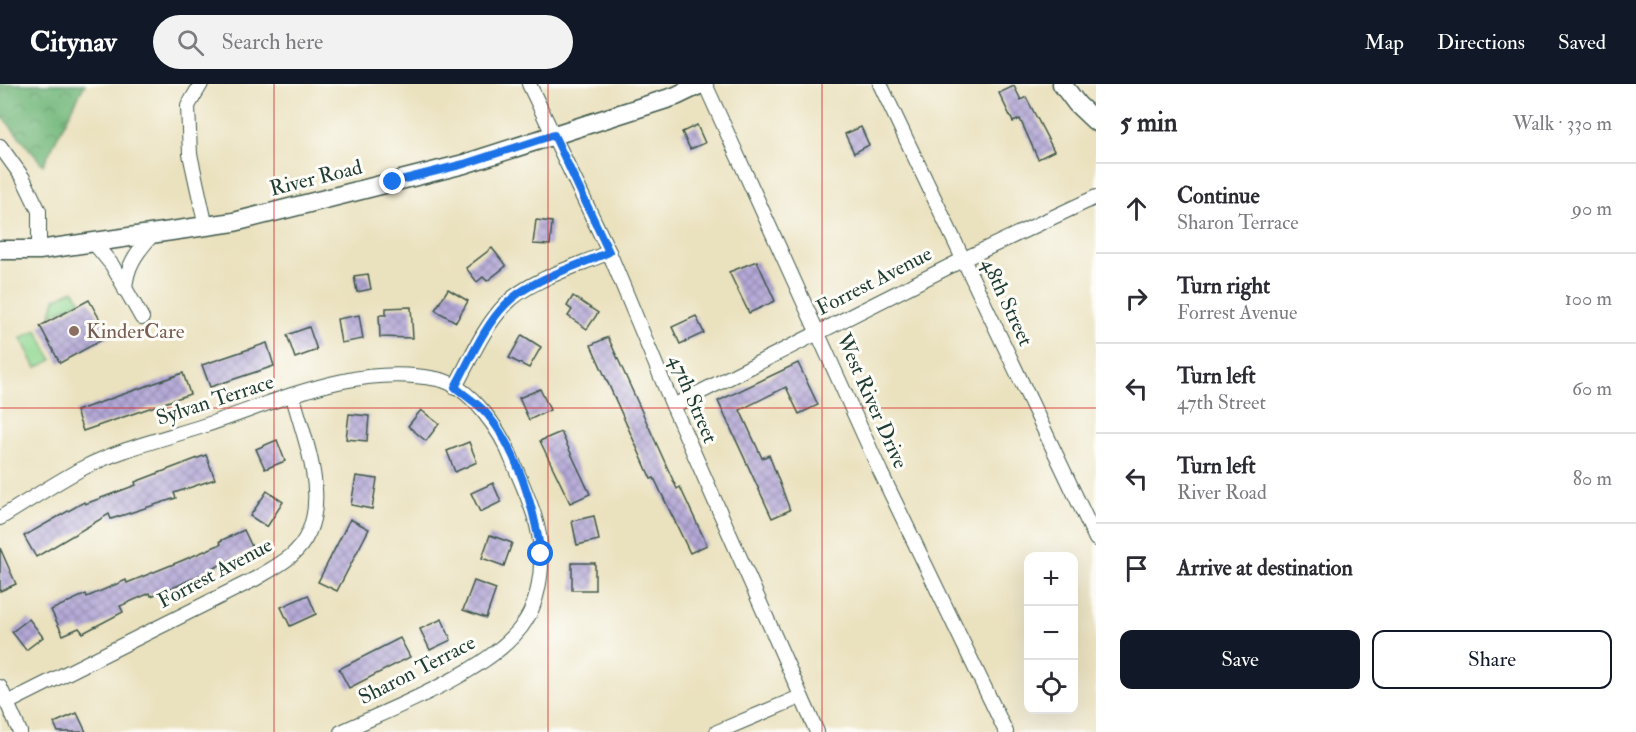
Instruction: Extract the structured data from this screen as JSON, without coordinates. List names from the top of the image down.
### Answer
{
  "streets": {
    "main road": ["River Road"],
    "street": [
      "Forrest Avenue",
      "48th Street",
      "47th Street",
      "Sylvan Terrace",
      "West River Drive",
      "Sharon Terrace"
    ]
  },
  "crossings": [
    ["River Road", "47th Street"],
    ["River Road", "West River Drive"],
    ["Forrest Avenue", "48th Street"],
    ["Forrest Avenue", "47th Street"],
    ["Forrest Avenue", "Sylvan Terrace"],
    ["Forrest Avenue", "West River Drive"],
    ["Sylvan Terrace", "Sharon Terrace"]
  ],
  "places": ["KinderCare"],
  "page": {
    "header": "Citynav",
    "search": "Search here",
    "nav": ["Map", "Directions", "Saved"],
    "heading": ["5 min", "Walk · 330 m"],
    "list": [
      ["Continue", "Sharon Terrace", "90 m"],
      ["Turn right", "Forrest Avenue", "100 m"],
      ["Turn left", "47th Street", "60 m"],
      ["Turn left", "River Road", "80 m"],
      "Arrive at destination"
    ],
    "map_buttons": ["+", "−"],
    "buttons": ["Save", "Share"]
  }
}
